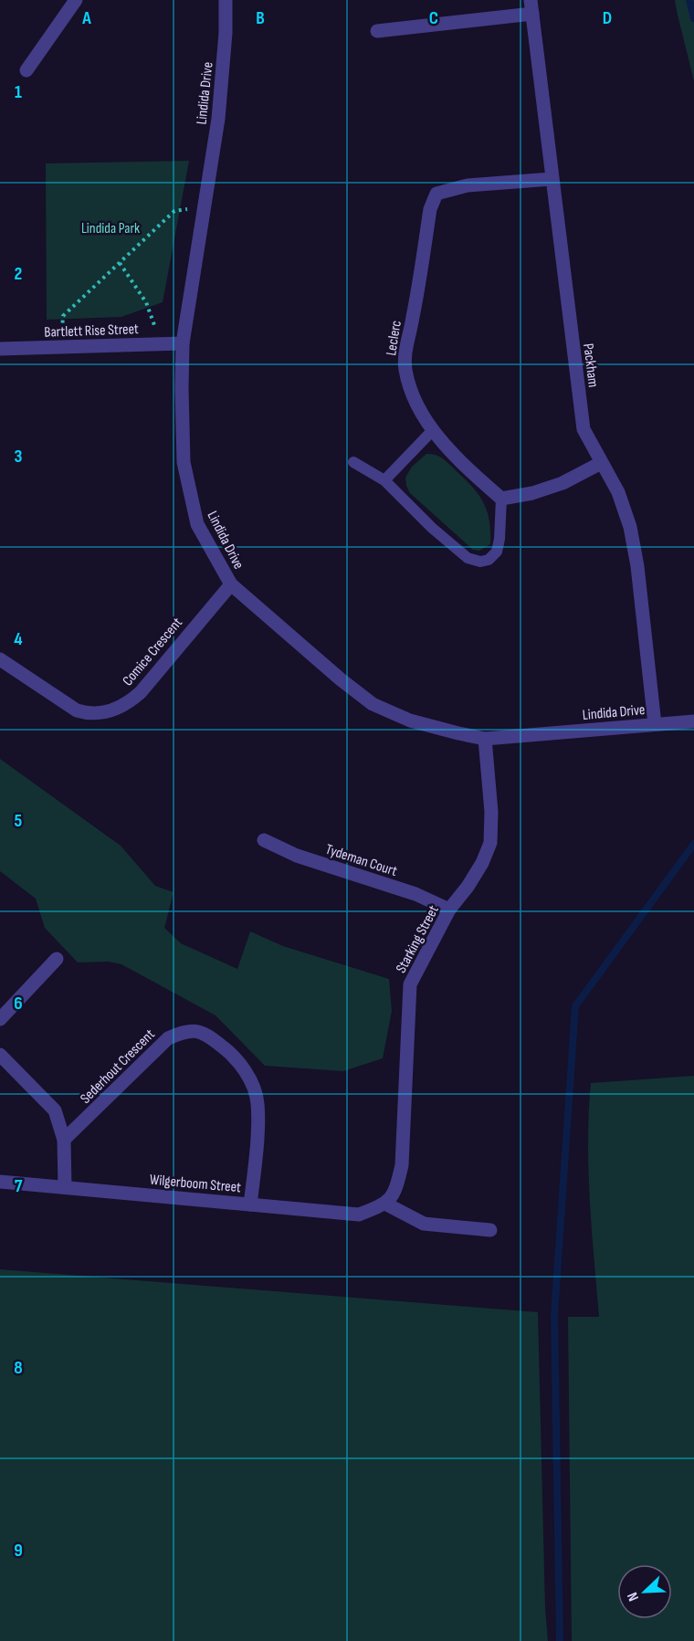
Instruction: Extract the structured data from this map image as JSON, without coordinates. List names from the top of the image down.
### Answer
{
  "streets": {
    "street": [
      "Lindida Drive",
      "Bartlett Rise Street",
      "Leclerc",
      "Packham",
      "Comice Crescent",
      "Tydeman Court",
      "Starking Street",
      "Sederhout Crescent",
      "Wilgerboom Street"
    ]
  },
  "crossings": [
    ["Lindida Drive", "Bartlett Rise Street"],
    ["Lindida Drive", "Packham"],
    ["Lindida Drive", "Comice Crescent"],
    ["Lindida Drive", "Starking Street"],
    ["Leclerc", "Packham"],
    ["Tydeman Court", "Starking Street"],
    ["Starking Street", "Wilgerboom Street"],
    ["Sederhout Crescent", "Wilgerboom Street"]
  ],
  "parks": ["Lindida Park"],
  "north": "bottom left",
  "grid": {
    "columns": [
      "A",
      "B",
      "C",
      "D"
    ],
    "rows": [
      "1",
      "2",
      "3",
      "4",
      "5",
      "6",
      "7",
      "8",
      "9"
    ]
  }
}
